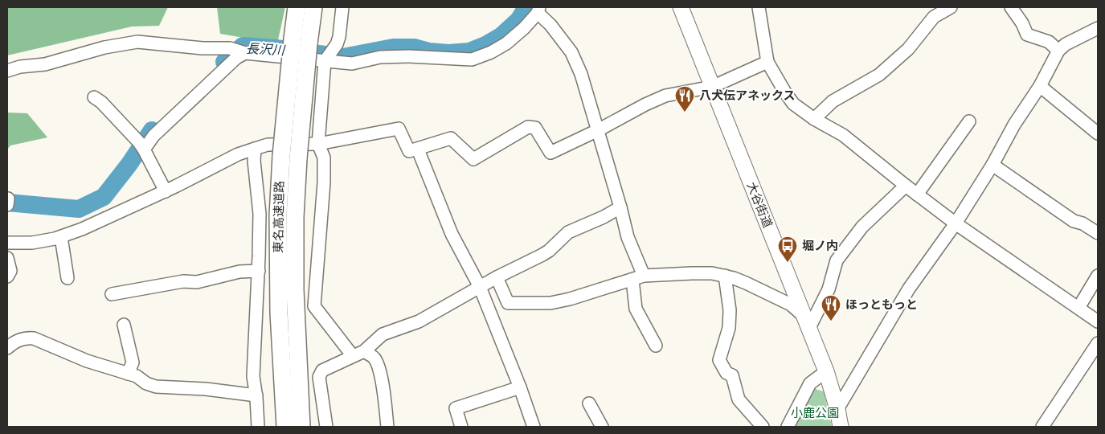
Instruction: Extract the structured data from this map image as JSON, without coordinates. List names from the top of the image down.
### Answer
{
  "streets": {
    "highway": ["東名高速道路"],
    "main road": ["大谷街道"]
  },
  "water": ["長沢川"],
  "parks": ["小鹿公園"],
  "places": {
    "restaurant": ["八犬伝アネックス", "ほっともっと"],
    "bus stop": ["堀ノ内"]
  }
}
